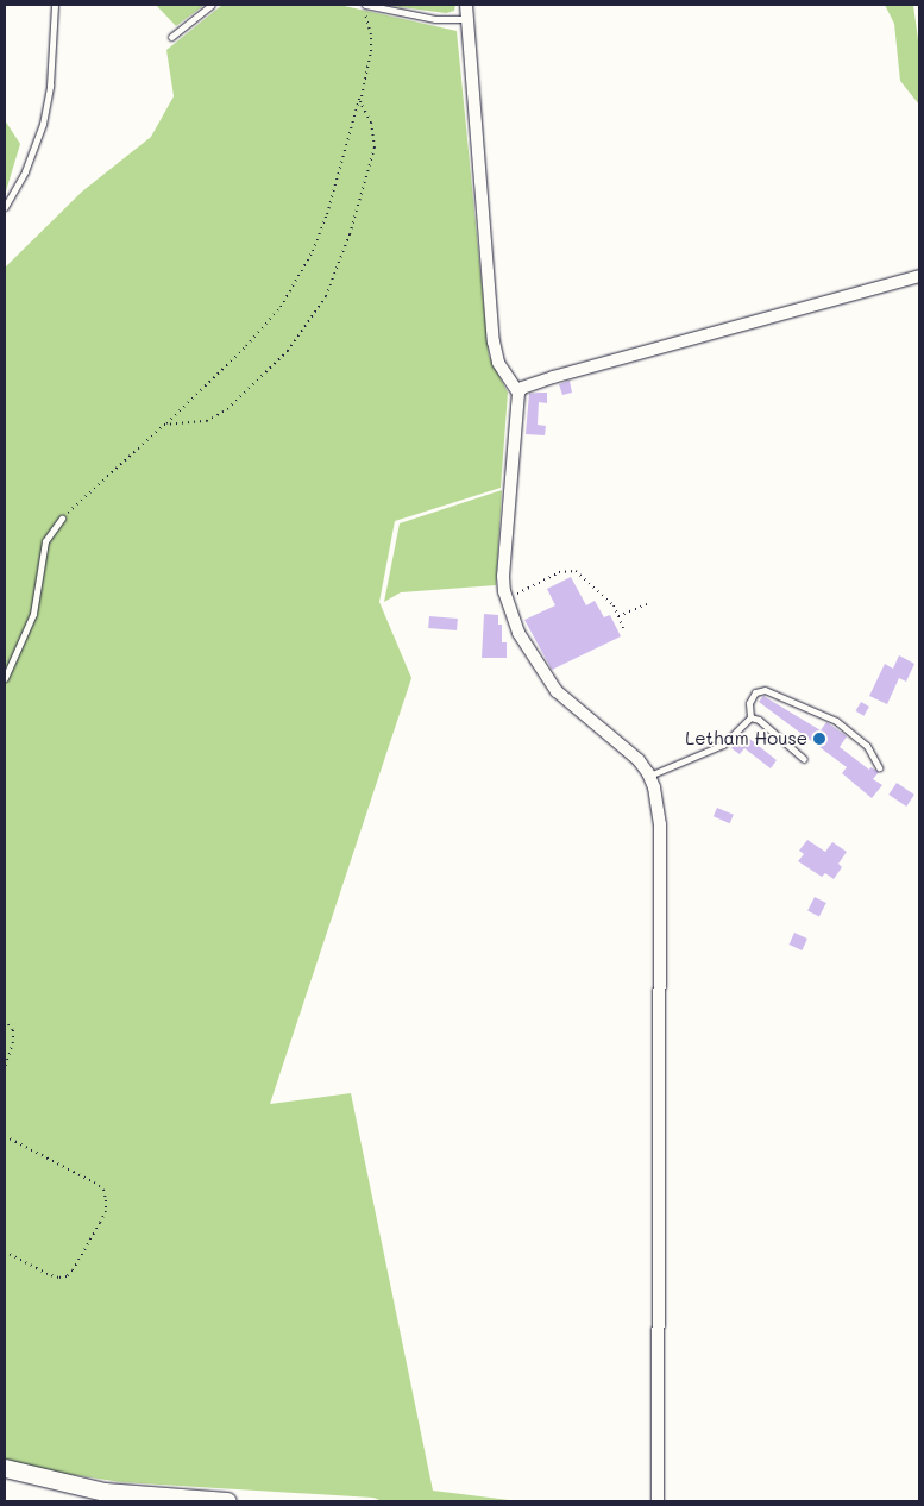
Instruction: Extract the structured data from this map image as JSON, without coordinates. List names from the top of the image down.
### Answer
{
  "places": ["Letham House"]
}
